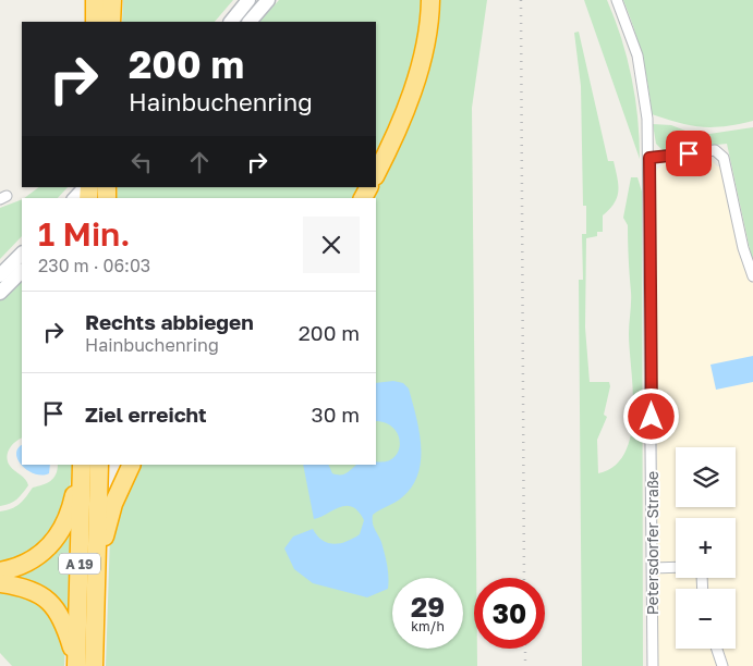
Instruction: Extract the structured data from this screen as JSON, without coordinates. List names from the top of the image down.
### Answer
{
  "streets": {
    "highway": ["A 19"],
    "street": ["Petersdorfer Straße"]
  },
  "page": {
    "turn": ["200 m", "Hainbuchenring"],
    "heading": ["1 Min.", "230 m · 06:03"],
    "list": [
      {
        "name": "Rechts abbiegen",
        "note": "Hainbuchenring",
        "value": "200 m"
      },
      {
        "name": "Ziel erreicht",
        "value": "30 m"
      }
    ],
    "map_buttons": ["+", "−"],
    "speed": "29 km/h",
    "limit": "30"
  }
}
